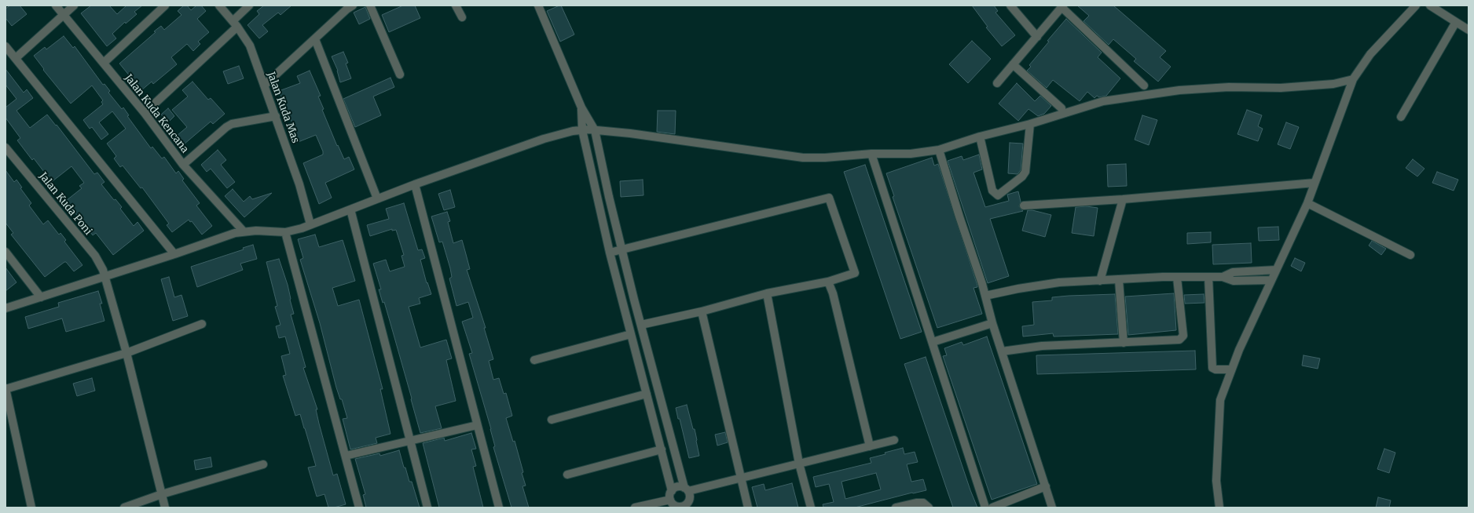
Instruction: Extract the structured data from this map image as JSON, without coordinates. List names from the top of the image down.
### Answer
{
  "streets": {
    "street": ["Jalan Kuda Mas", "Jalan Kuda Kencana", "Jalan Kuda Poni"]
  }
}
